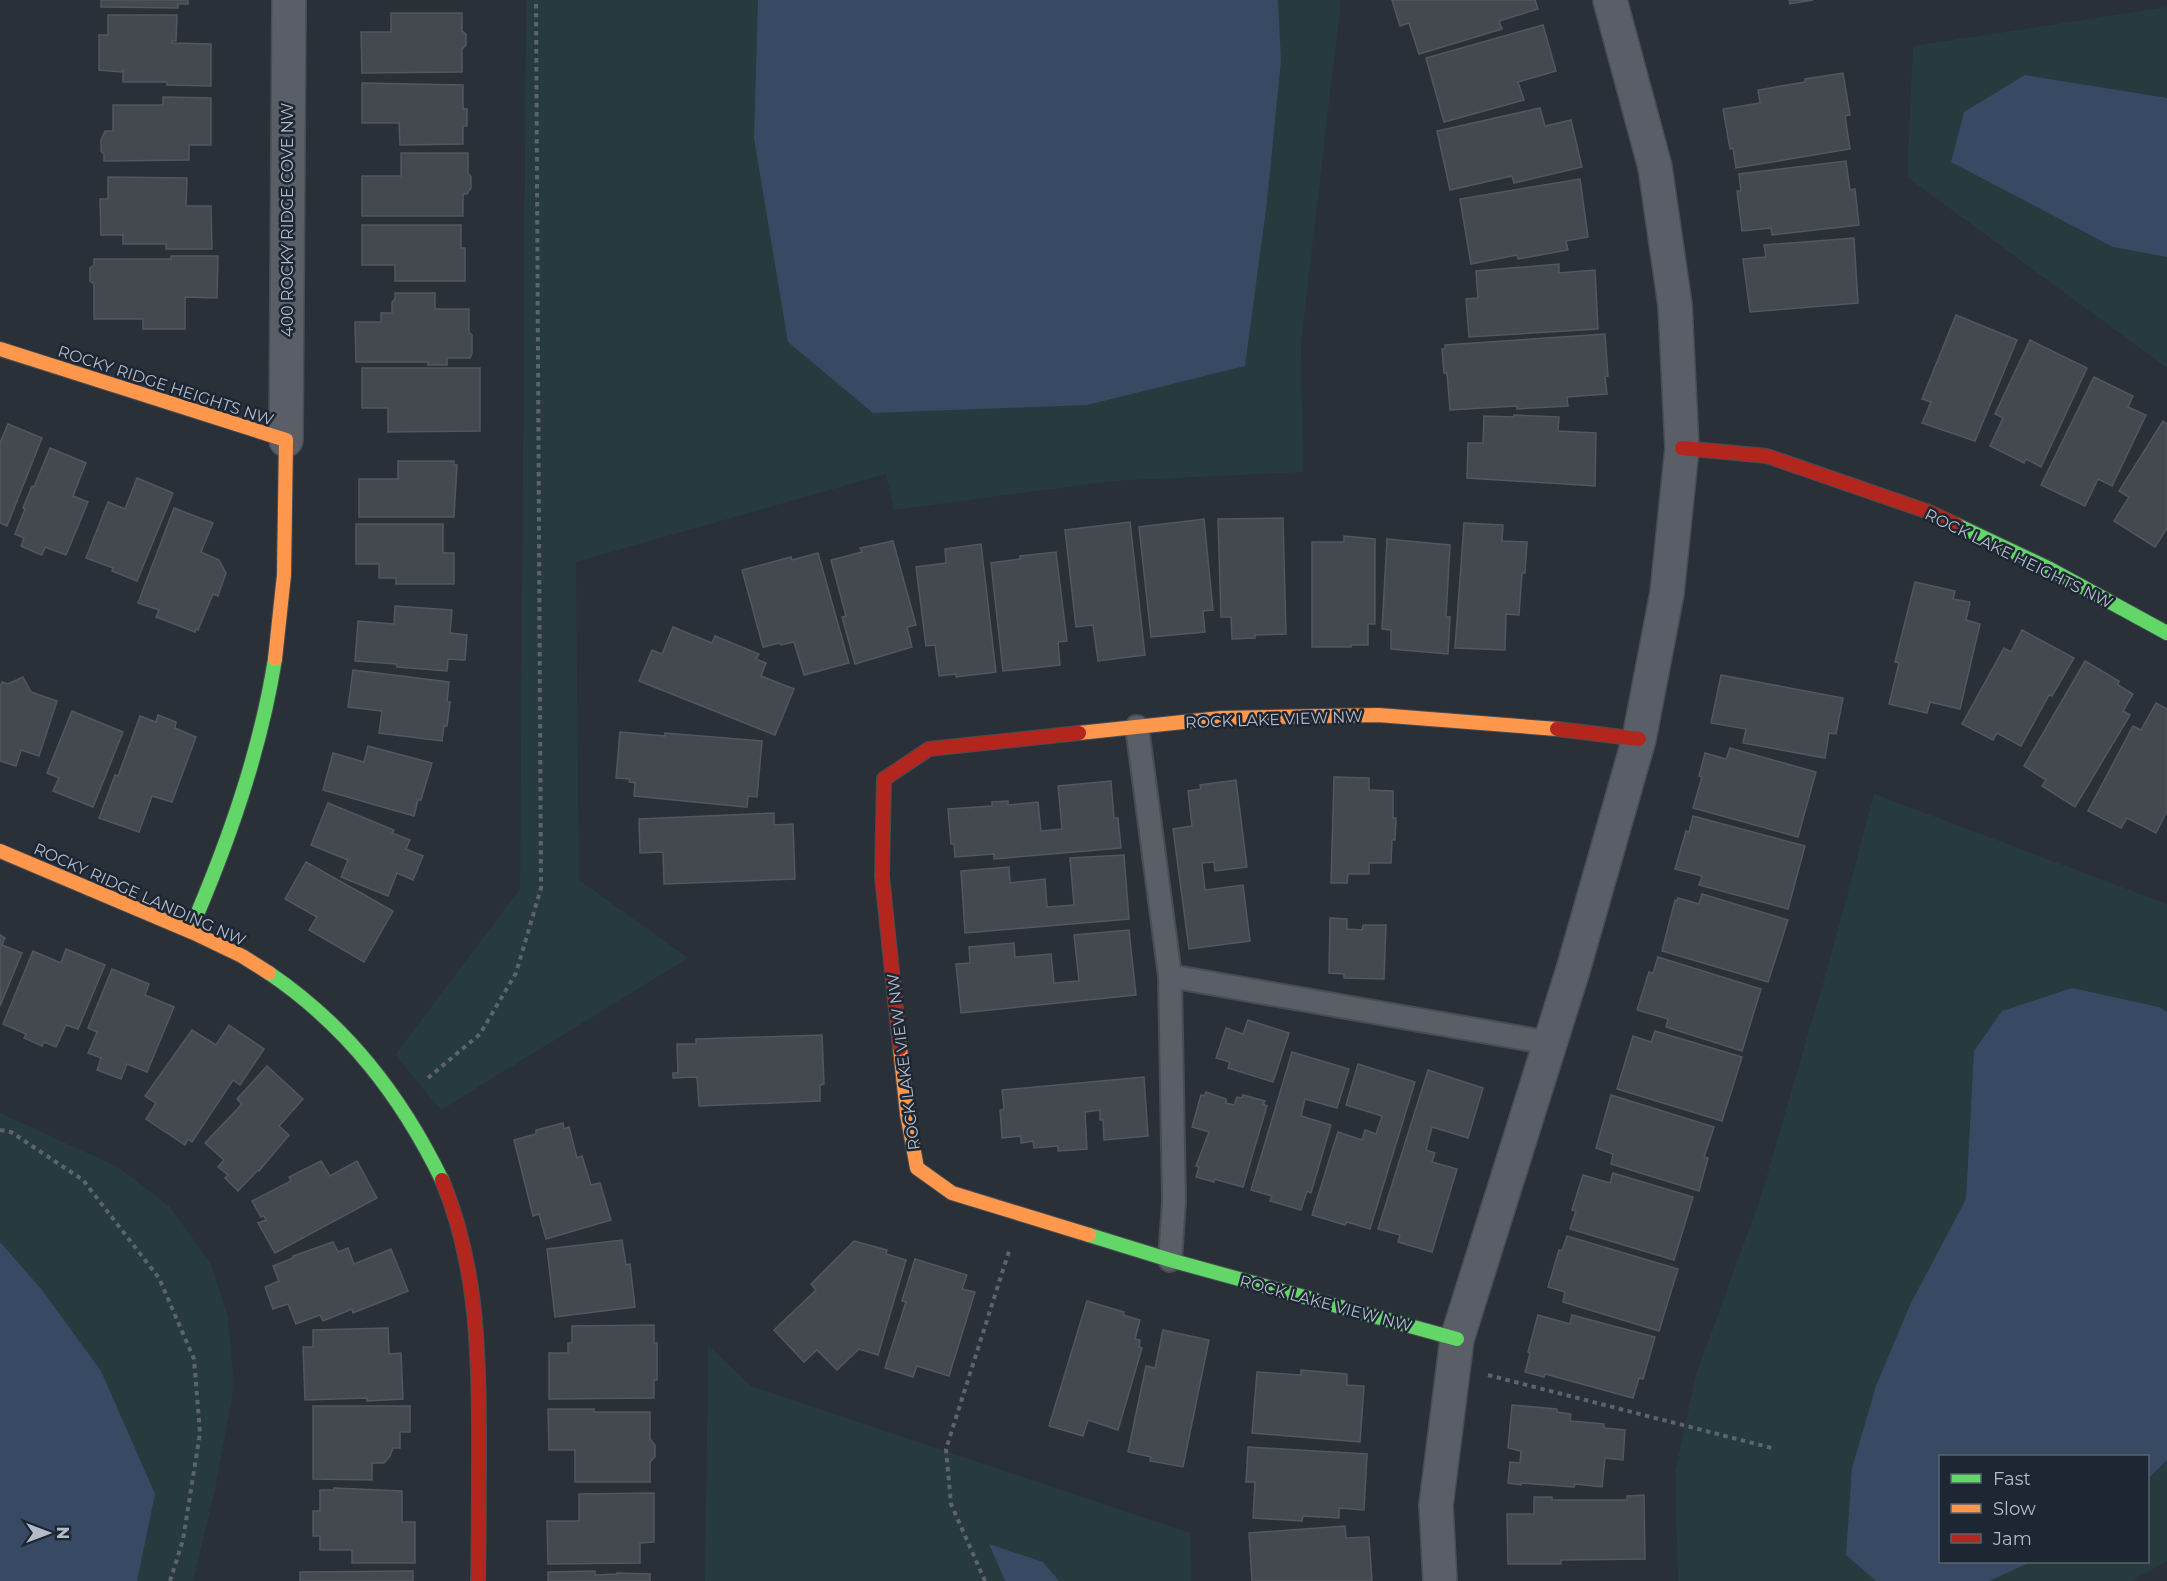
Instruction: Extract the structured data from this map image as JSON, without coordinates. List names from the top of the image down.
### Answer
{
  "streets": {
    "street": [
      "400 ROCKY RIDGE COVE NW",
      "ROCKY RIDGE HEIGHTS NW",
      "ROCK LAKE HEIGHTS NW",
      "ROCK LAKE VIEW NW",
      "ROCKY RIDGE LANDING NW"
    ]
  },
  "crossings": [
    ["400 ROCKY RIDGE COVE NW", "ROCKY RIDGE HEIGHTS NW"],
    ["ROCKY RIDGE HEIGHTS NW", "ROCKY RIDGE LANDING NW"]
  ],
  "legend": ["Fast", "Slow", "Jam"],
  "north": "right"
}
